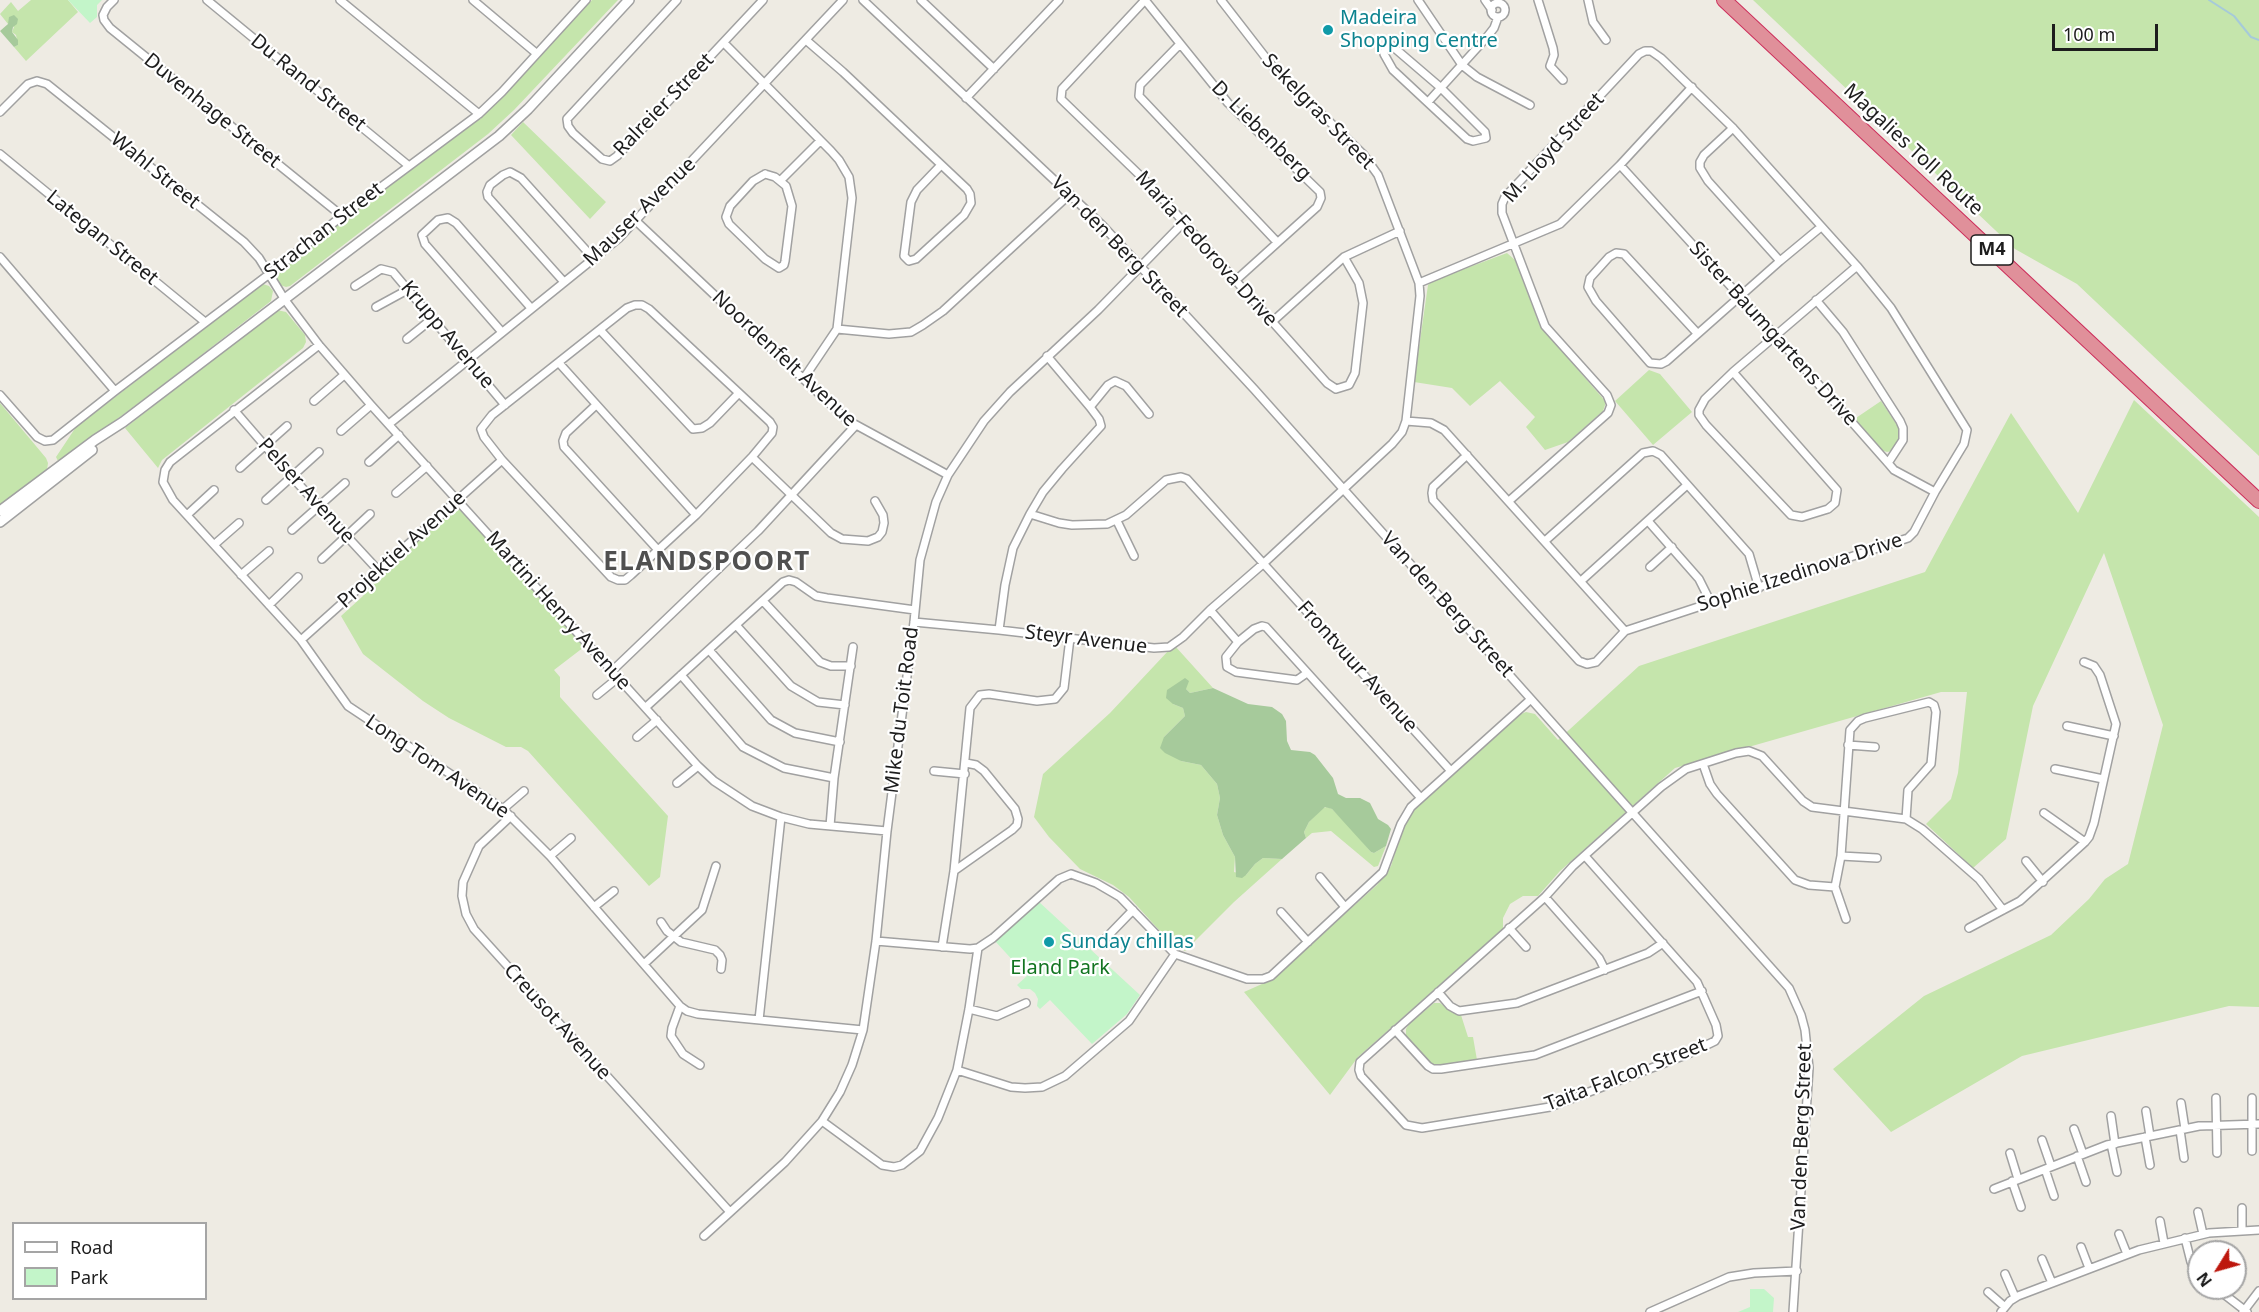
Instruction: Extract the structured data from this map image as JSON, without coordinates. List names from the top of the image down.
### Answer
{
  "streets": {
    "highway": ["Magalies Toll Route", "M4"],
    "street": [
      "Du Rand Street",
      "Ralreier Street",
      "Duvenhage Street",
      "Sekelgras Street",
      "D. Liebenberg",
      "M. Lloyd Street",
      "Wahl Street",
      "Mauser Avenue",
      "Strachan Street",
      "Lategan Street",
      "Van den Berg Street",
      "Maria Fedorova Drive",
      "Sister Baumgartens Drive",
      "Krupp Avenue",
      "Noordenfelt Avenue",
      "Pelser Avenue",
      "Projektiel Avenue",
      "Sophie Izedinova Drive",
      "Martini Henry Avenue",
      "Steyr Avenue",
      "Frontvuur Avenue",
      "Mike du Toit Road",
      "Long Tom Avenue",
      "Creusot Avenue",
      "Taita Falcon Street"
    ]
  },
  "crossings": [
    ["Du Rand Street", "Strachan Street"],
    ["Ralreier Street", "Mauser Avenue"],
    ["Duvenhage Street", "Strachan Street"],
    ["Sekelgras Street", "Van den Berg Street"],
    ["Sekelgras Street", "Steyr Avenue"],
    ["D. Liebenberg", "Maria Fedorova Drive"],
    ["M. Lloyd Street", "Sophie Izedinova Drive"],
    ["Wahl Street", "Strachan Street"],
    ["Wahl Street", "Martini Henry Avenue"],
    ["Mauser Avenue", "Krupp Avenue"],
    ["Mauser Avenue", "Noordenfelt Avenue"],
    ["Mauser Avenue", "Martini Henry Avenue"],
    ["Strachan Street", "Lategan Street"],
    ["Strachan Street", "Martini Henry Avenue"],
    ["Van den Berg Street", "Steyr Avenue"],
    ["Van den Berg Street", "Mike du Toit Road"],
    ["Van den Berg Street", "Taita Falcon Street"],
    ["Maria Fedorova Drive", "Mike du Toit Road"],
    ["Sister Baumgartens Drive", "Sophie Izedinova Drive"],
    ["Noordenfelt Avenue", "Mike du Toit Road"],
    ["Pelser Avenue", "Projektiel Avenue"],
    ["Pelser Avenue", "Long Tom Avenue"],
    ["Projektiel Avenue", "Martini Henry Avenue"],
    ["Projektiel Avenue", "Long Tom Avenue"],
    ["Martini Henry Avenue", "Mike du Toit Road"],
    ["Steyr Avenue", "Frontvuur Avenue"],
    ["Steyr Avenue", "Mike du Toit Road"],
    ["Mike du Toit Road", "Creusot Avenue"],
    ["Long Tom Avenue", "Creusot Avenue"]
  ],
  "districts": ["ELANDSPOORT"],
  "parks": ["Eland Park"],
  "places": ["Madeira Shopping Centre", "Sunday chillas"],
  "legend": ["Road", "Park"],
  "scale_bar": "100 m",
  "north": "bottom left"
}
